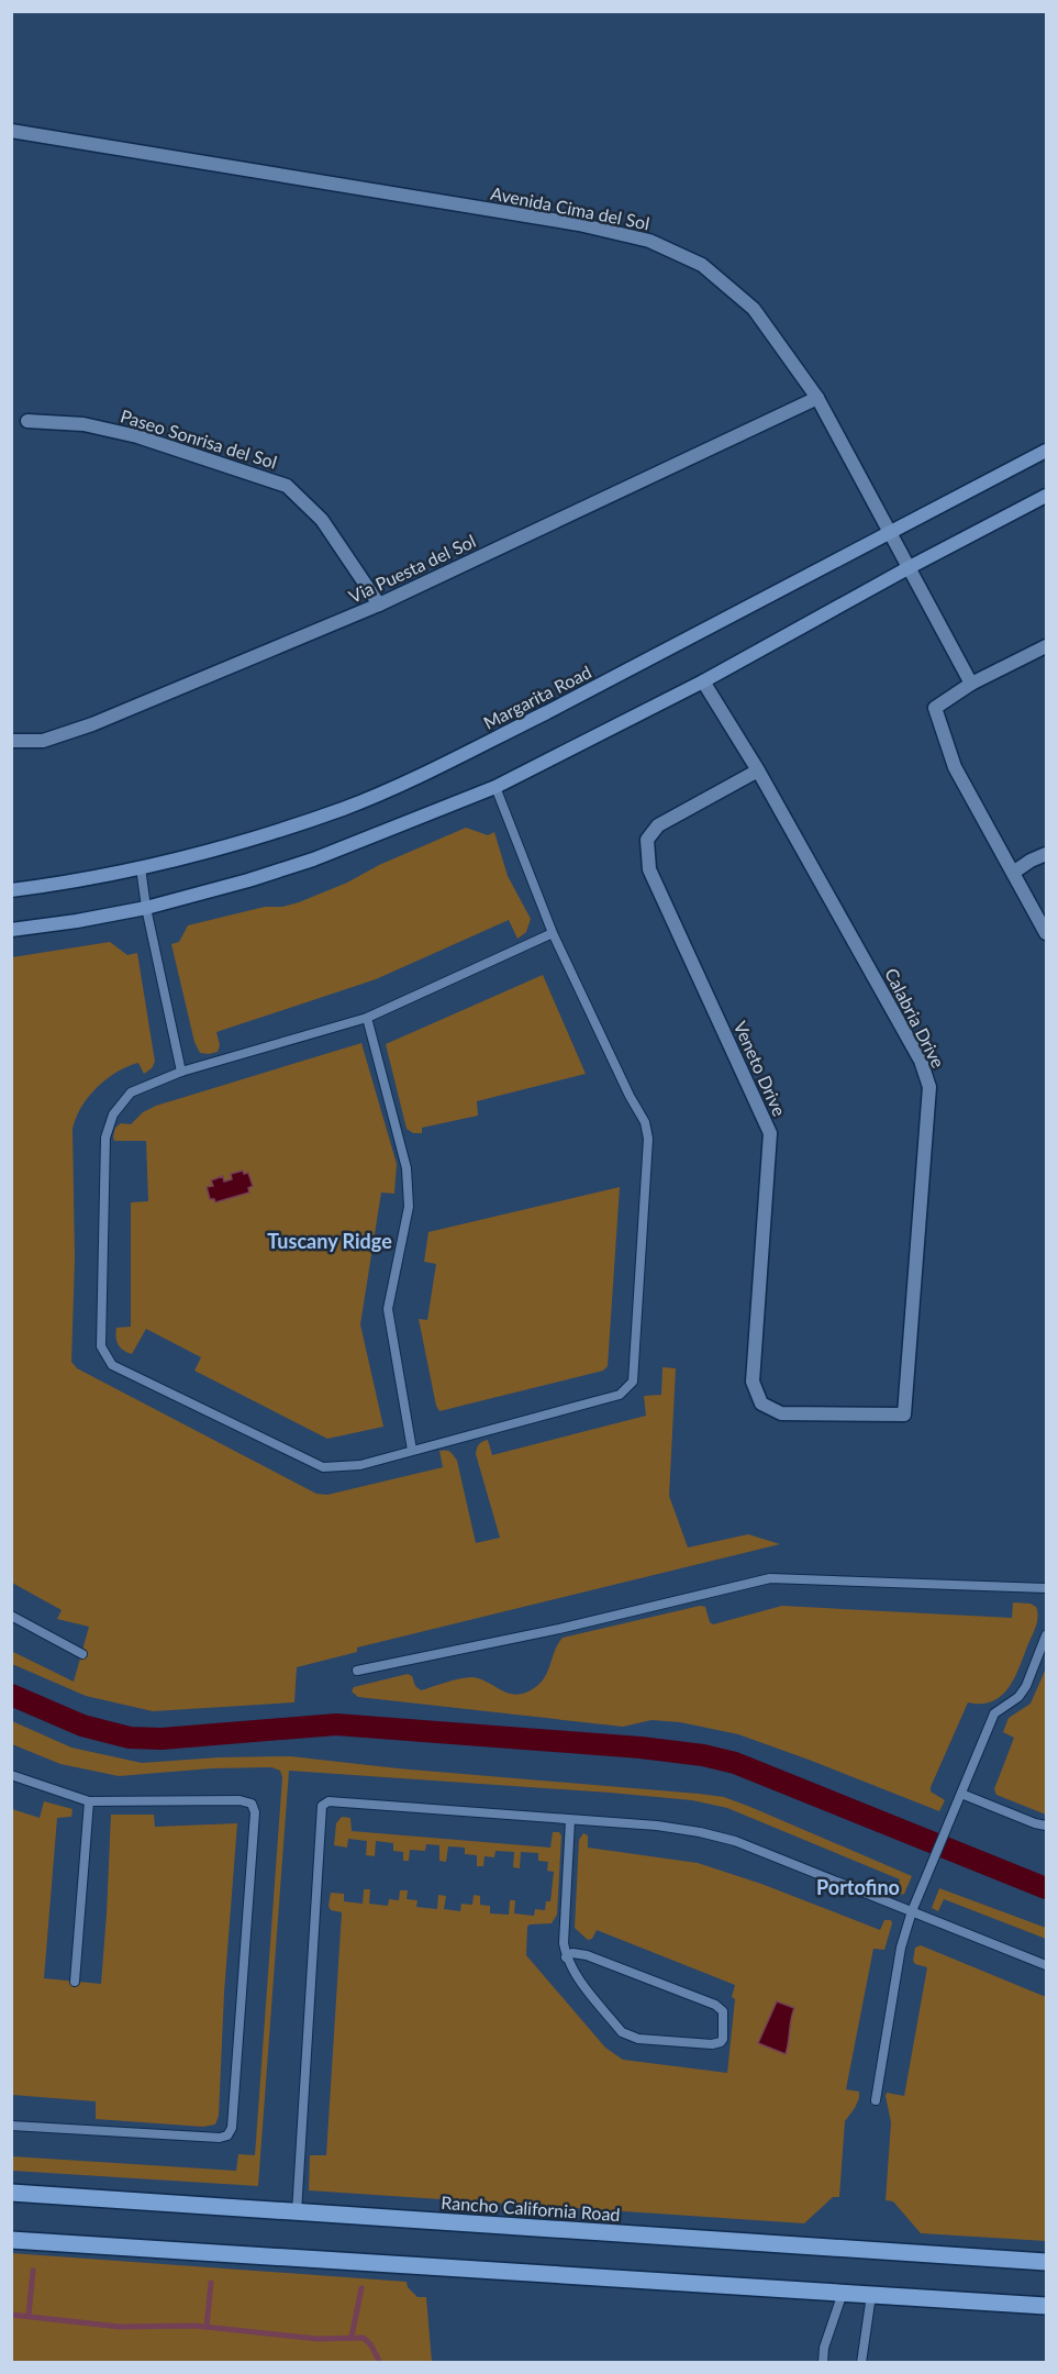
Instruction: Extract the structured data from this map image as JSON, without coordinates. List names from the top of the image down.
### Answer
{
  "streets": {
    "main road": ["Margarita Road", "Rancho California Road"],
    "street": [
      "Avenida Cima del Sol",
      "Paseo Sonrisa del Sol",
      "Via Puesta del Sol",
      "Calabria Drive",
      "Veneto Drive"
    ]
  },
  "crossings": [
    ["Avenida Cima del Sol", "Via Puesta del Sol"],
    ["Avenida Cima del Sol", "Margarita Road"],
    ["Paseo Sonrisa del Sol", "Via Puesta del Sol"],
    ["Calabria Drive", "Veneto Drive"]
  ],
  "districts": ["Tuscany Ridge", "Portofino"]
}
